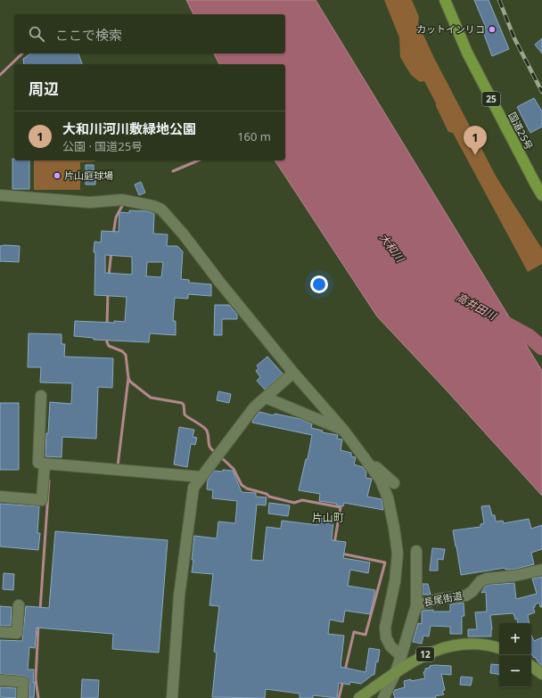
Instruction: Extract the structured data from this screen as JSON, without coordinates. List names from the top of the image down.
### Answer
{
  "streets": {
    "highway": ["25", "国道25号"],
    "main road": ["12"],
    "street": ["長尾街道"]
  },
  "crossings": [
    ["長尾街道", "12"]
  ],
  "districts": ["片山町"],
  "water": ["大和川", "高井田川"],
  "places": ["カットインリコ", "片山庭球場"],
  "page": {
    "search": "ここで検索",
    "heading": "周辺",
    "list": [
      {
        "mark": "1",
        "name": "大和川河川敷緑地公園",
        "note": "公園 · 国道25号",
        "value": "160 m"
      }
    ],
    "pins": "1",
    "map_buttons": ["+", "−"]
  }
}
